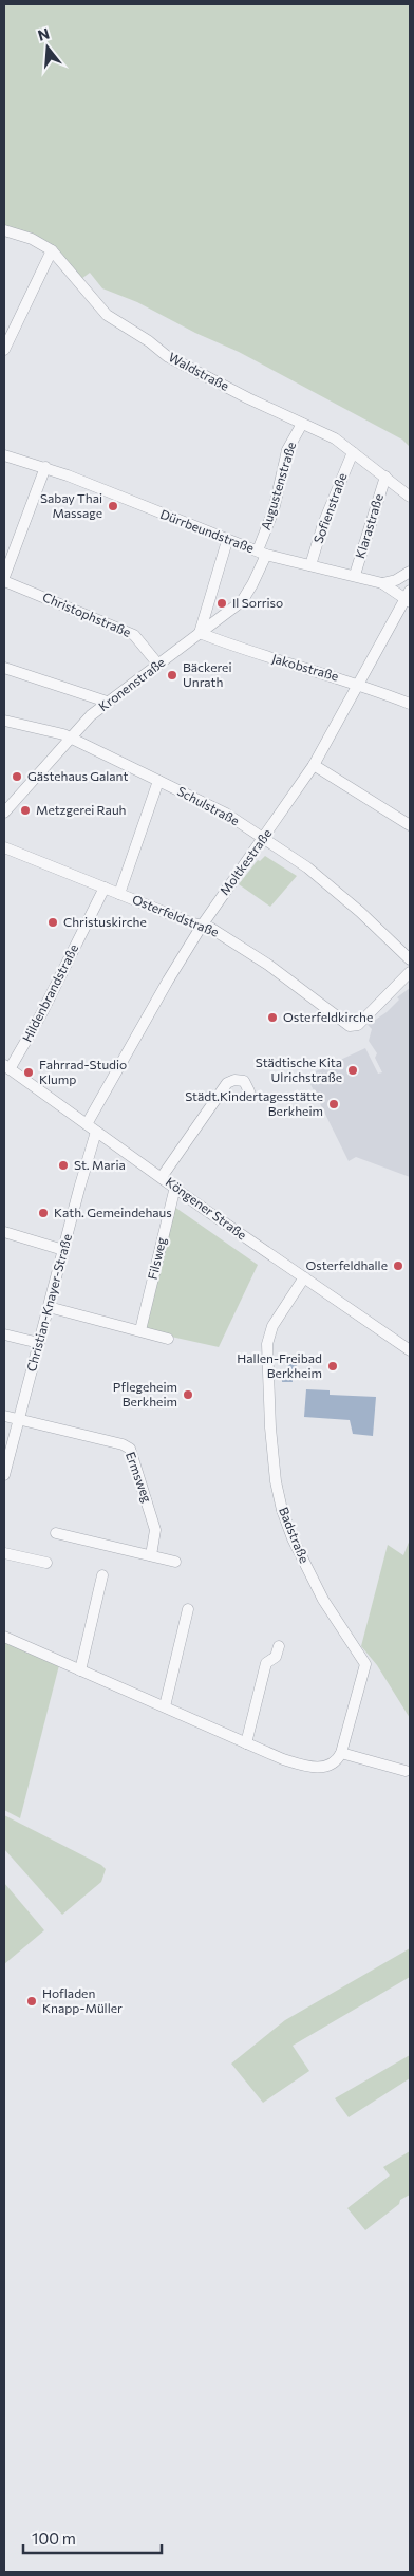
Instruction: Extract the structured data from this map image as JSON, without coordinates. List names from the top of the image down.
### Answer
{
  "streets": {
    "street": [
      "Waldstraße",
      "Augustenstraße",
      "Sofienstraße",
      "Klarastraße",
      "Dürrbeundstraße",
      "Christophstraße",
      "Jakobstraße",
      "Kronenstraße",
      "Schulstraße",
      "Moltkestraße",
      "Osterfeldstraße",
      "Hildenbrandstraße",
      "Köngener Straße",
      "Filsweg",
      "Christian-Knayer-Straße",
      "Ermsweg",
      "Badstraße"
    ]
  },
  "crossings": [
    ["Waldstraße", "Augustenstraße"],
    ["Waldstraße", "Sofienstraße"],
    ["Waldstraße", "Klarastraße"],
    ["Augustenstraße", "Dürrbeundstraße"],
    ["Augustenstraße", "Jakobstraße"],
    ["Augustenstraße", "Kronenstraße"],
    ["Sofienstraße", "Dürrbeundstraße"],
    ["Klarastraße", "Dürrbeundstraße"],
    ["Dürrbeundstraße", "Moltkestraße"],
    ["Christophstraße", "Kronenstraße"],
    ["Jakobstraße", "Kronenstraße"],
    ["Jakobstraße", "Moltkestraße"],
    ["Kronenstraße", "Schulstraße"],
    ["Schulstraße", "Moltkestraße"],
    ["Moltkestraße", "Osterfeldstraße"],
    ["Moltkestraße", "Köngener Straße"],
    ["Osterfeldstraße", "Hildenbrandstraße"],
    ["Hildenbrandstraße", "Köngener Straße"],
    ["Köngener Straße", "Filsweg"],
    ["Köngener Straße", "Christian-Knayer-Straße"],
    ["Köngener Straße", "Badstraße"],
    ["Christian-Knayer-Straße", "Ermsweg"]
  ],
  "places": [
    "Sabay Thai Massage",
    "Il Sorriso",
    "Bäckerei Unrath",
    "Gästehaus Galant",
    "Metzgerei Rauh",
    "Christuskirche",
    "Osterfeldkirche",
    "Städtische Kita Ulrichstraße",
    "Fahrrad-Studio Klump",
    "Städt.Kindertagesstätte Berkheim",
    "St. Maria",
    "Kath. Gemeindehaus",
    "Osterfeldhalle",
    "Hallen-Freibad Berkheim",
    "Pflegeheim Berkheim",
    "Hofladen Knapp-Müller"
  ],
  "scale_bar": "100 m",
  "north": "top"
}
